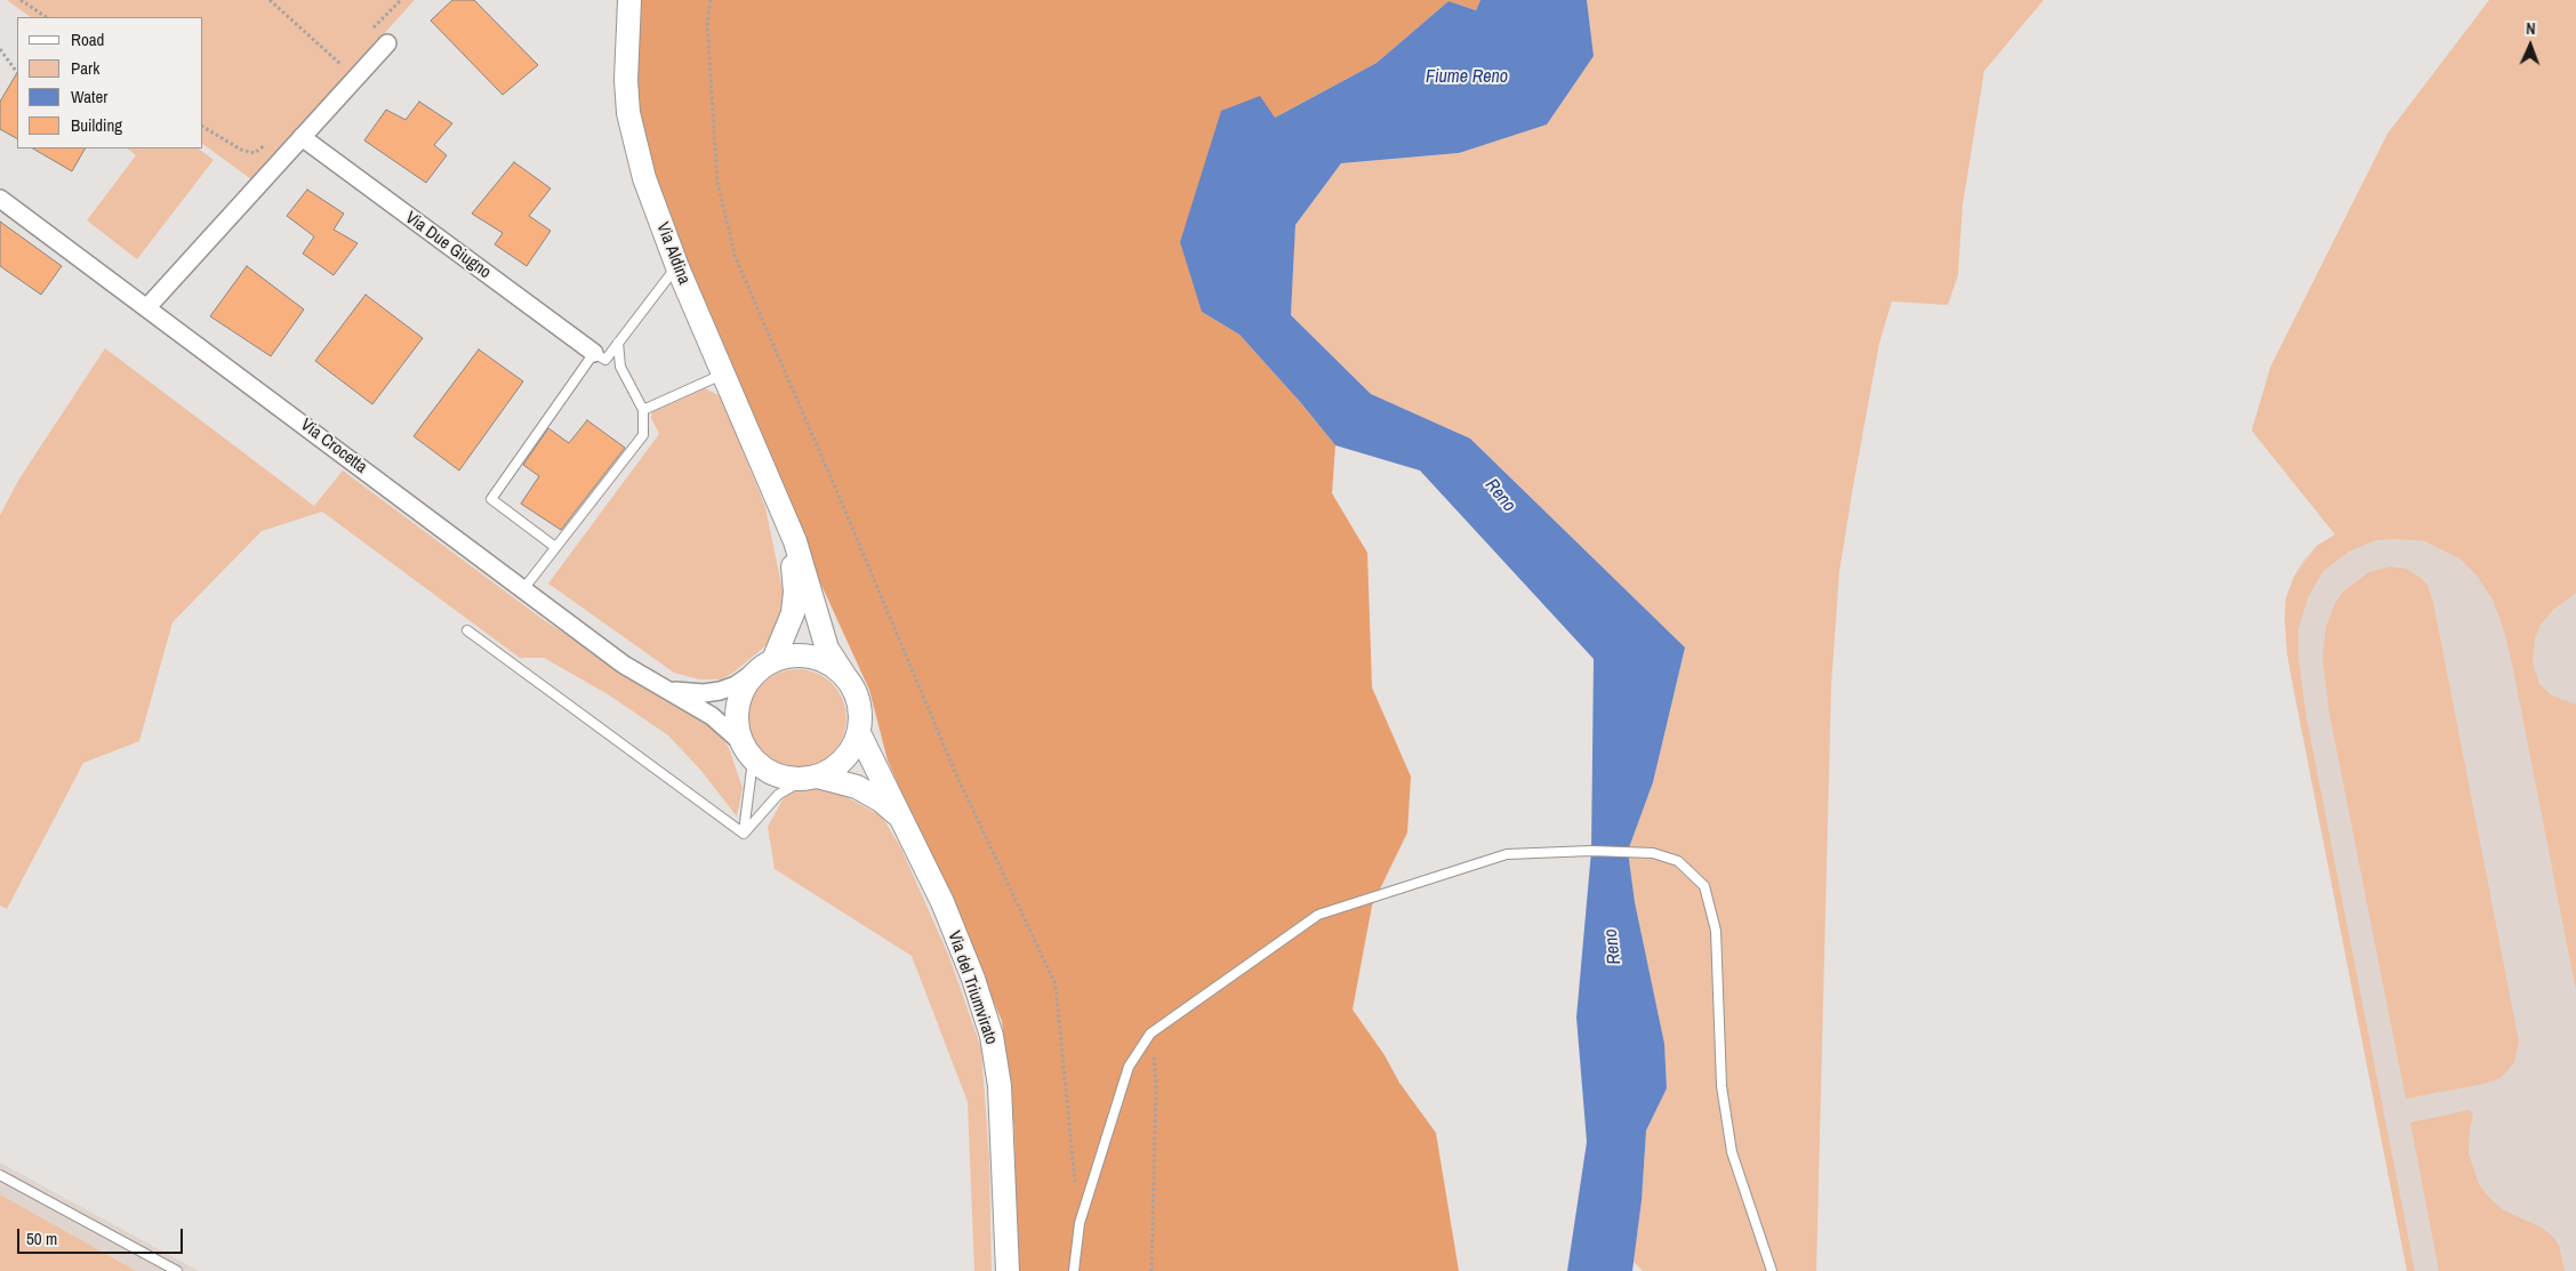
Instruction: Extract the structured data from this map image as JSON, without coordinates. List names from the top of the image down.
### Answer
{
  "streets": {
    "street": [
      "Via Due Giugno",
      "Via Aldina",
      "Via Crocetta",
      "Via del Triumvirato"
    ]
  },
  "crossings": [
    ["Via Aldina", "Via Crocetta"],
    ["Via Aldina", "Via del Triumvirato"],
    ["Via Crocetta", "Via del Triumvirato"]
  ],
  "water": ["Fiume Reno", "Reno"],
  "legend": [
    "Road",
    "Park",
    "Water",
    "Building"
  ],
  "scale_bar": "50 m",
  "north": "top"
}
